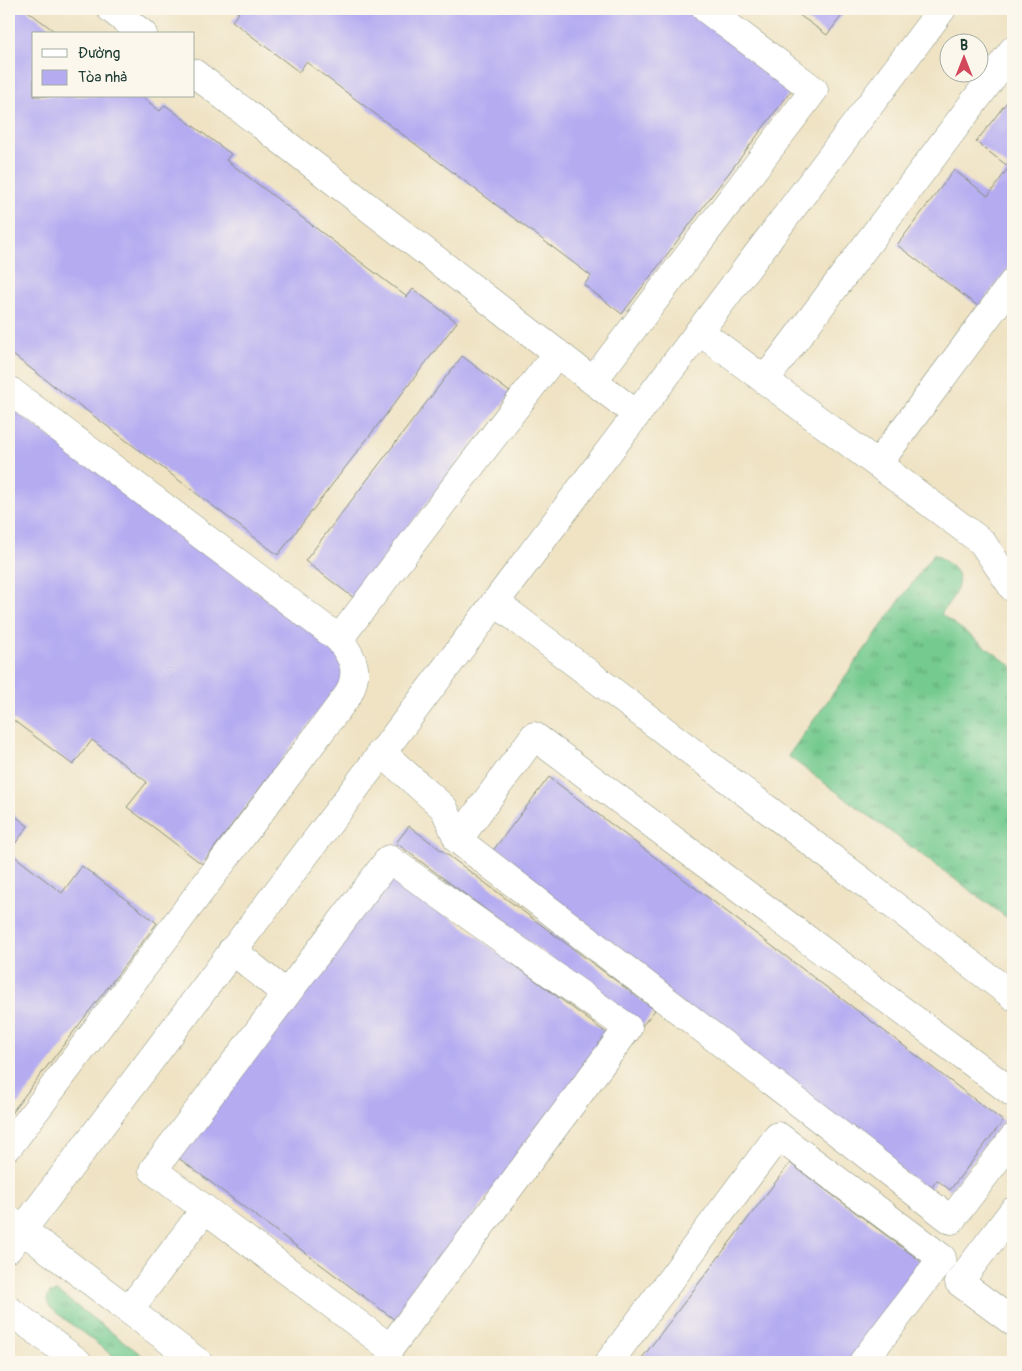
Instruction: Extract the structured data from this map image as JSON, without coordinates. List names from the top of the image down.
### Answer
{
  "legend": ["Đường", "Tòa nhà"],
  "north": "top"
}
